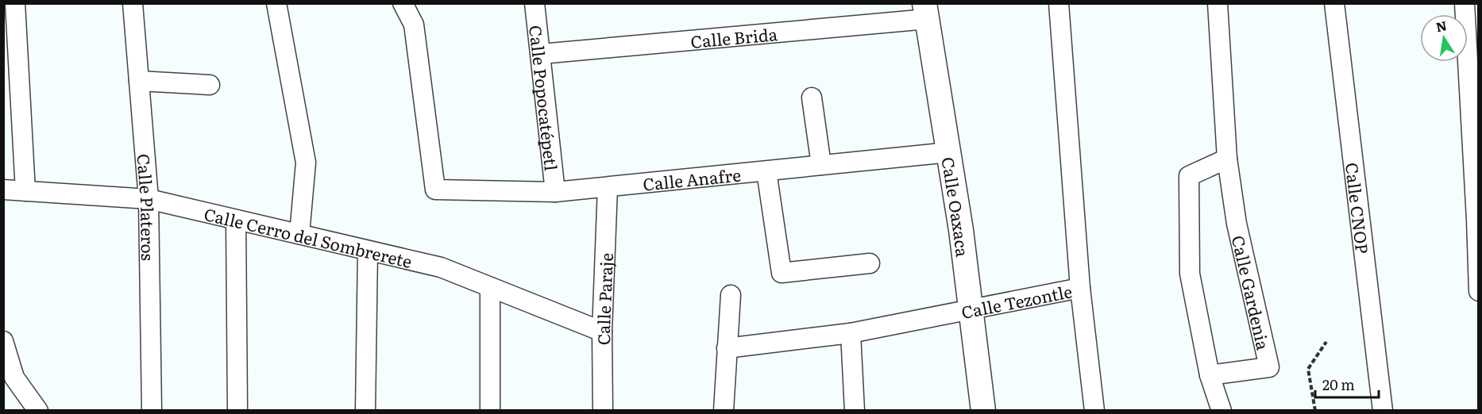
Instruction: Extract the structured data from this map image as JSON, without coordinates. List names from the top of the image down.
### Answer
{
  "streets": {
    "street": [
      "Calle Brida",
      "Calle Popocatépetl",
      "Calle Anafre",
      "Calle Oaxaca",
      "Calle Plateros",
      "Calle CNOP",
      "Calle Cerro del Sombrerete",
      "Calle Gardenia",
      "Calle Paraje",
      "Calle Tezontle"
    ]
  },
  "crossings": [
    ["Calle Brida", "Calle Popocatépetl"],
    ["Calle Brida", "Calle Oaxaca"],
    ["Calle Popocatépetl", "Calle Anafre"],
    ["Calle Anafre", "Calle Oaxaca"],
    ["Calle Anafre", "Calle Paraje"],
    ["Calle Oaxaca", "Calle Tezontle"],
    ["Calle Plateros", "Calle Cerro del Sombrerete"],
    ["Calle Cerro del Sombrerete", "Calle Paraje"]
  ],
  "scale_bar": "20 m",
  "north": "top"
}
